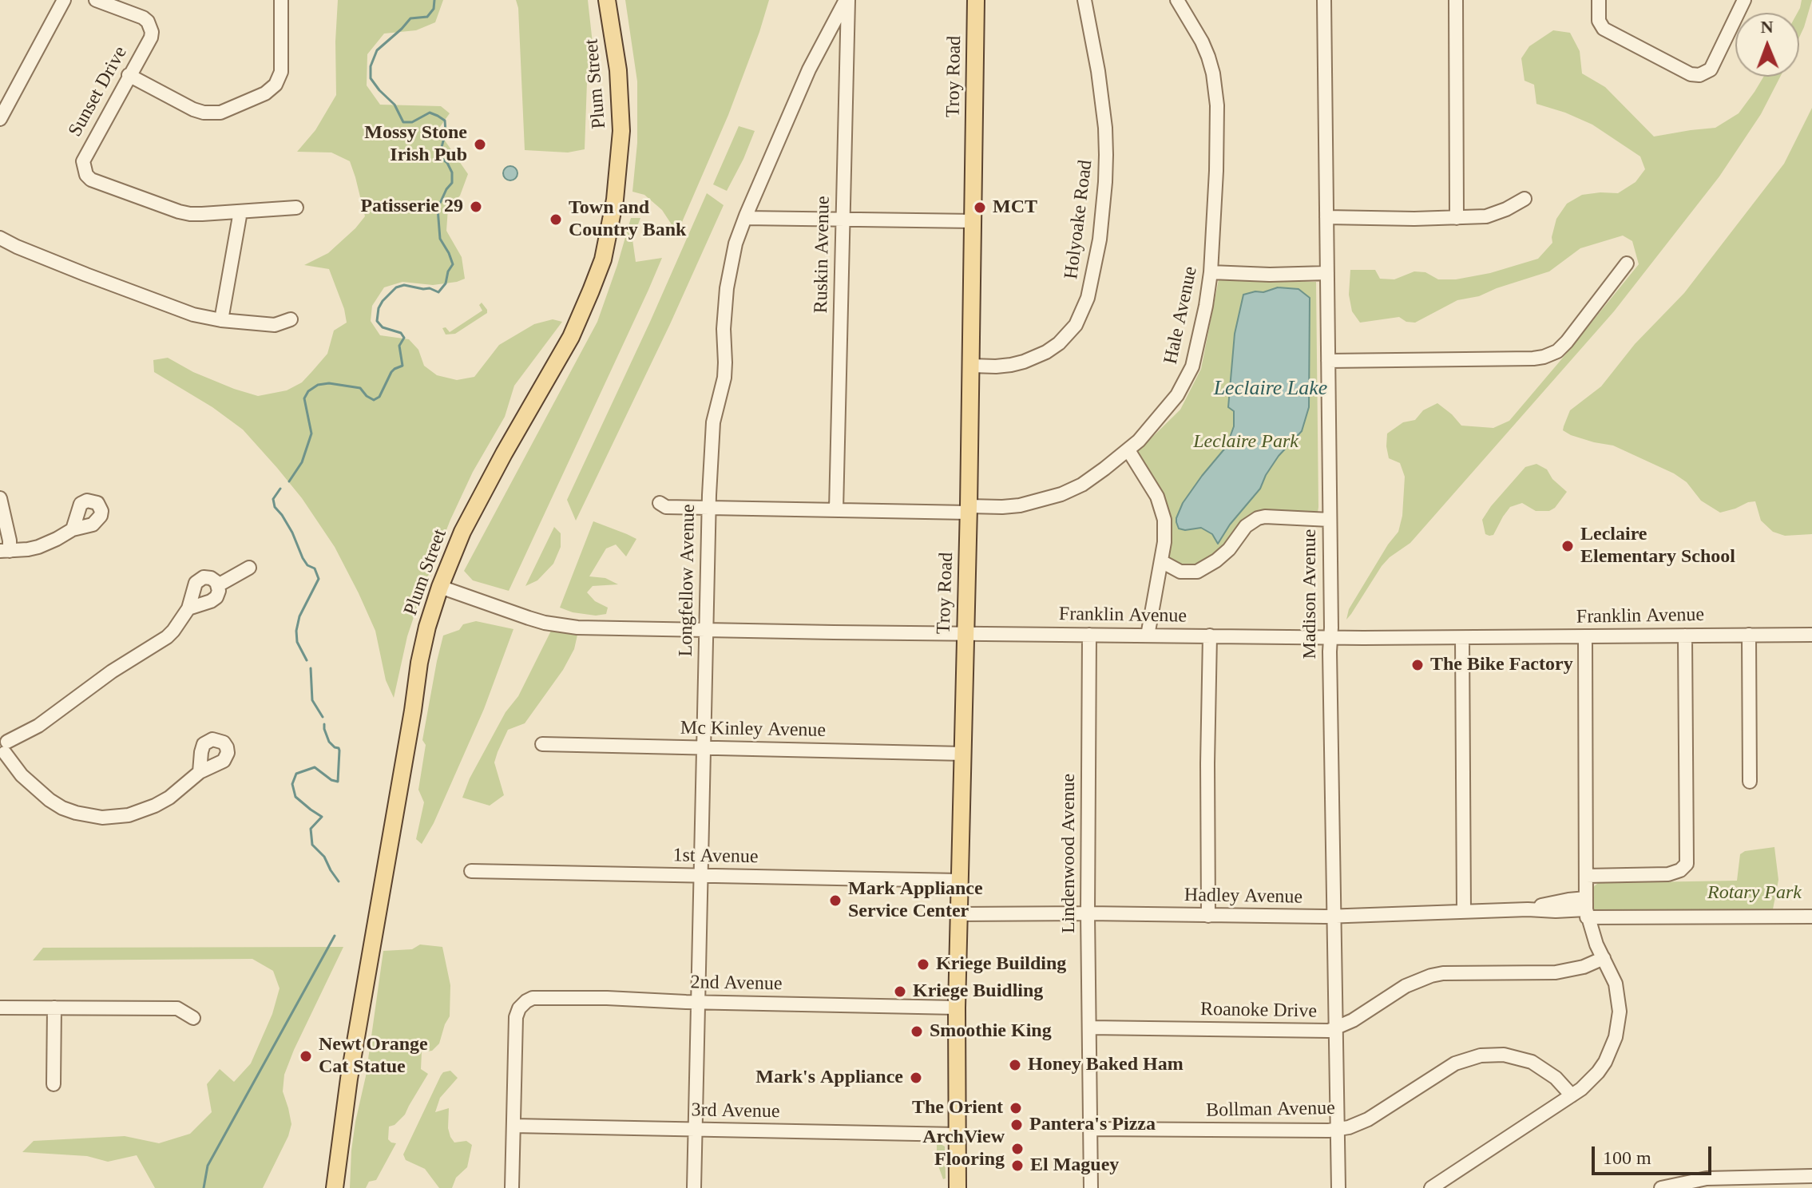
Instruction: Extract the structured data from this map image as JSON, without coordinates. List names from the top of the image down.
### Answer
{
  "streets": {
    "main road": ["Troy Road", "Plum Street"],
    "street": [
      "Sunset Drive",
      "Holyoake Road",
      "Ruskin Avenue",
      "Hale Avenue",
      "Longfellow Avenue",
      "Madison Avenue",
      "Franklin Avenue",
      "Mc Kinley Avenue",
      "Lindenwood Avenue",
      "1st Avenue",
      "Hadley Avenue",
      "2nd Avenue",
      "Roanoke Drive",
      "Bollman Avenue",
      "3rd Avenue"
    ]
  },
  "crossings": [
    ["Troy Road", "Holyoake Road"],
    ["Troy Road", "Hale Avenue"],
    ["Troy Road", "Franklin Avenue"],
    ["Troy Road", "Mc Kinley Avenue"],
    ["Troy Road", "1st Avenue"],
    ["Troy Road", "Hadley Avenue"],
    ["Troy Road", "2nd Avenue"],
    ["Troy Road", "3rd Avenue"],
    ["Plum Street", "Franklin Avenue"],
    ["Ruskin Avenue", "Hale Avenue"],
    ["Ruskin Avenue", "Longfellow Avenue"],
    ["Hale Avenue", "Longfellow Avenue"],
    ["Longfellow Avenue", "Franklin Avenue"],
    ["Longfellow Avenue", "Mc Kinley Avenue"],
    ["Longfellow Avenue", "1st Avenue"],
    ["Longfellow Avenue", "2nd Avenue"],
    ["Longfellow Avenue", "3rd Avenue"],
    ["Madison Avenue", "Franklin Avenue"],
    ["Madison Avenue", "Hadley Avenue"],
    ["Madison Avenue", "Roanoke Drive"],
    ["Madison Avenue", "Bollman Avenue"],
    ["Franklin Avenue", "Lindenwood Avenue"],
    ["Lindenwood Avenue", "Hadley Avenue"],
    ["Lindenwood Avenue", "Roanoke Drive"],
    ["Lindenwood Avenue", "Bollman Avenue"],
    ["2nd Avenue", "3rd Avenue"]
  ],
  "water": ["Leclaire Lake"],
  "parks": ["Leclaire Park", "Rotary Park"],
  "places": [
    "Mossy Stone Irish Pub",
    "Patisserie 29",
    "MCT",
    "Town and Country Bank",
    "Leclaire Elementary School",
    "The Bike Factory",
    "Mark Appliance Service Center",
    "Kriege Building",
    "Kriege Buidling",
    "Smoothie King",
    "Newt Orange Cat Statue",
    "Honey Baked Ham",
    "Mark's Appliance",
    "The Orient",
    "Pantera's Pizza",
    "ArchView Flooring",
    "El Maguey"
  ],
  "scale_bar": "100 m",
  "north": "top"
}
